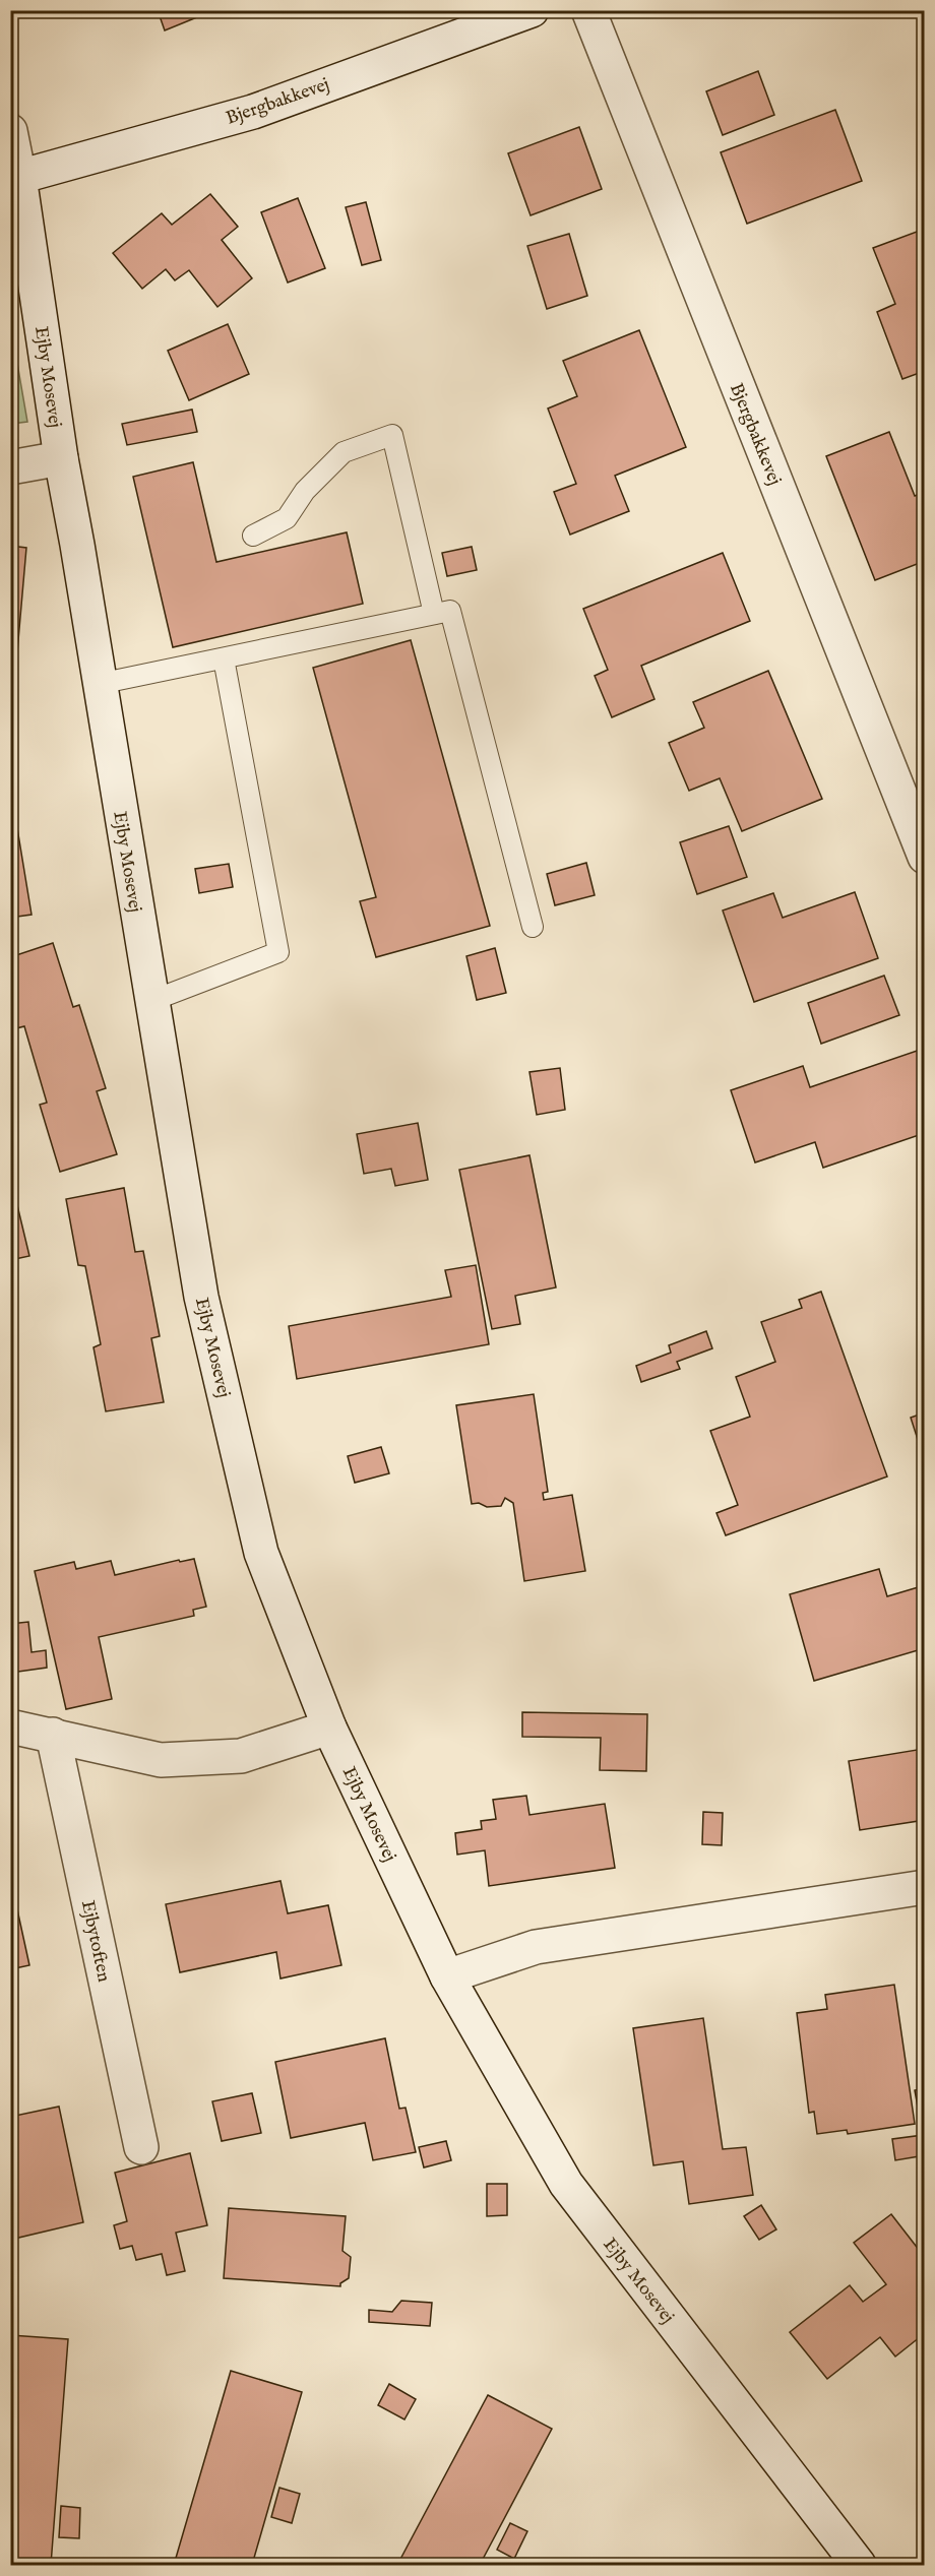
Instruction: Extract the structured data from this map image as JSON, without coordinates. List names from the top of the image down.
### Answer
{
  "streets": {
    "street": ["Bjergbakkevej", "Ejby Mosevej", "Ejbytoften"]
  },
  "crossings": [
    ["Bjergbakkevej", "Ejby Mosevej"]
  ]
}
